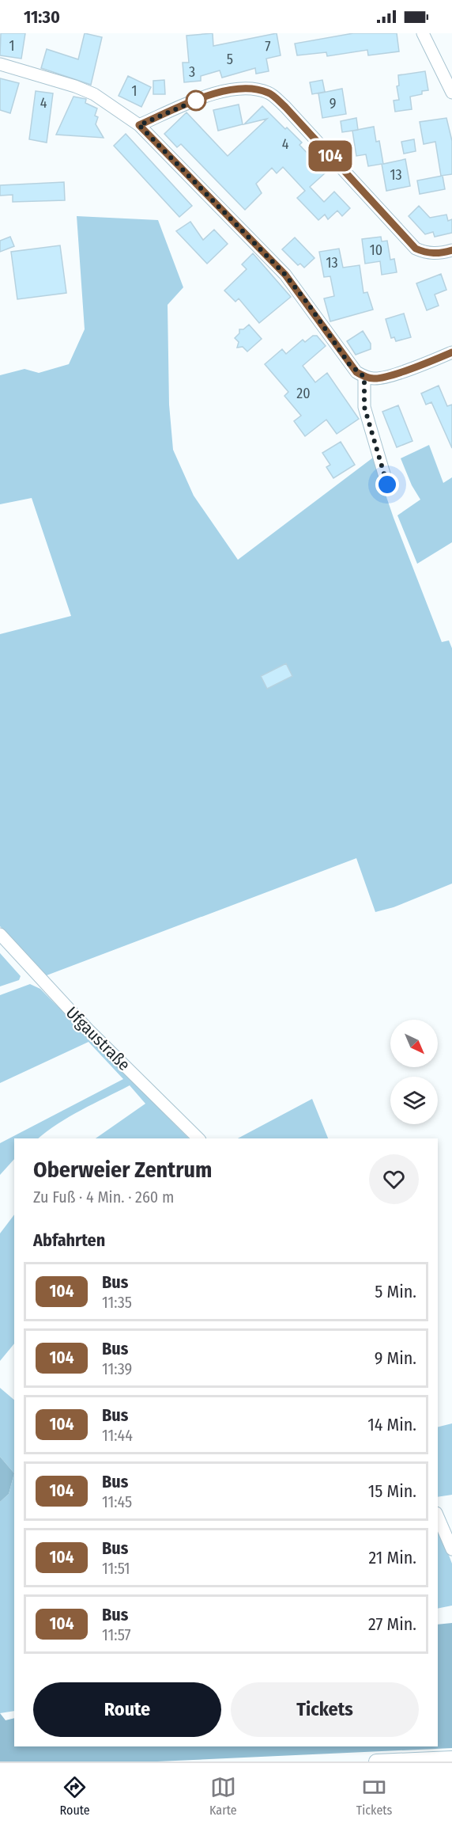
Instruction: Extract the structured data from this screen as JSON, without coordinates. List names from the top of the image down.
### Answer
{
  "streets": {
    "street": ["Ufgaustraße"]
  },
  "lines": ["bus line 104"],
  "house_numbers": [
    "1",
    "7",
    "5",
    "3",
    "1",
    "4",
    "9",
    "4",
    "13",
    "10",
    "13",
    "20"
  ],
  "north": "bottom right",
  "page": {
    "status": "11:30",
    "on_map": "104",
    "heading": [
      ["Oberweier Zentrum", "Zu Fuß · 4 Min. · 260 m"],
      "Abfahrten"
    ],
    "list": [
      {
        "mark": "104",
        "name": "Bus",
        "note": "11:35",
        "value": "5 Min."
      },
      {
        "mark": "104",
        "name": "Bus",
        "note": "11:39",
        "value": "9 Min."
      },
      {
        "mark": "104",
        "name": "Bus",
        "note": "11:44",
        "value": "14 Min."
      },
      {
        "mark": "104",
        "name": "Bus",
        "note": "11:45",
        "value": "15 Min."
      },
      {
        "mark": "104",
        "name": "Bus",
        "note": "11:51",
        "value": "21 Min."
      },
      {
        "mark": "104",
        "name": "Bus",
        "note": "11:57",
        "value": "27 Min."
      }
    ],
    "buttons": ["Route", "Tickets"],
    "tabs": ["Route", "Karte", "Tickets"]
  }
}
